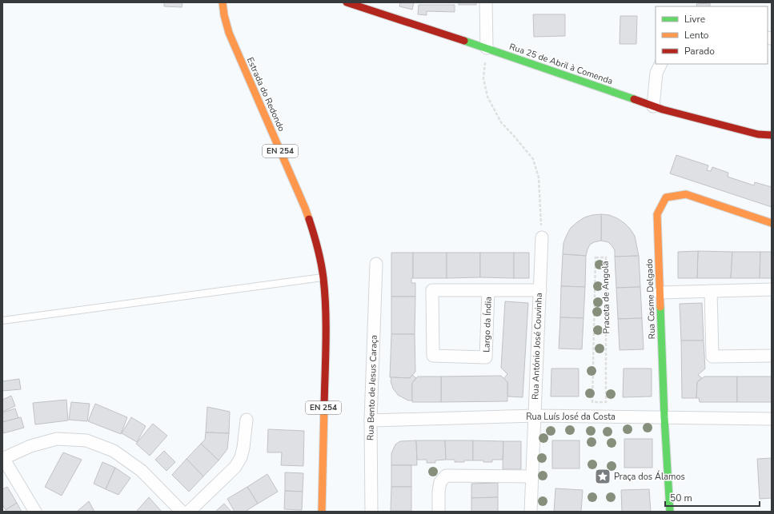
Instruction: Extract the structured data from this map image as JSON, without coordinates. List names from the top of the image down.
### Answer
{
  "streets": {
    "street": [
      "Rua 25 de Abril à Comenda",
      "Estrada do Redondo",
      "EN 254",
      "Rua Cosme Delgado",
      "Largo da Índia",
      "Rua António José Couvinha",
      "Rua Bento de Jesus Caraça",
      "Rua Luís José da Costa"
    ],
    "path": ["Praceta de Angola"]
  },
  "crossings": [
    ["Rua Cosme Delgado", "Rua Luís José da Costa"],
    ["Largo da Índia", "Rua António José Couvinha"],
    ["Rua António José Couvinha", "Rua Luís José da Costa"],
    ["Rua Bento de Jesus Caraça", "Rua Luís José da Costa"]
  ],
  "places": {
    "place": ["Praça dos Álamos"]
  },
  "legend": ["Livre", "Lento", "Parado"],
  "scale_bar": "50 m"
}
